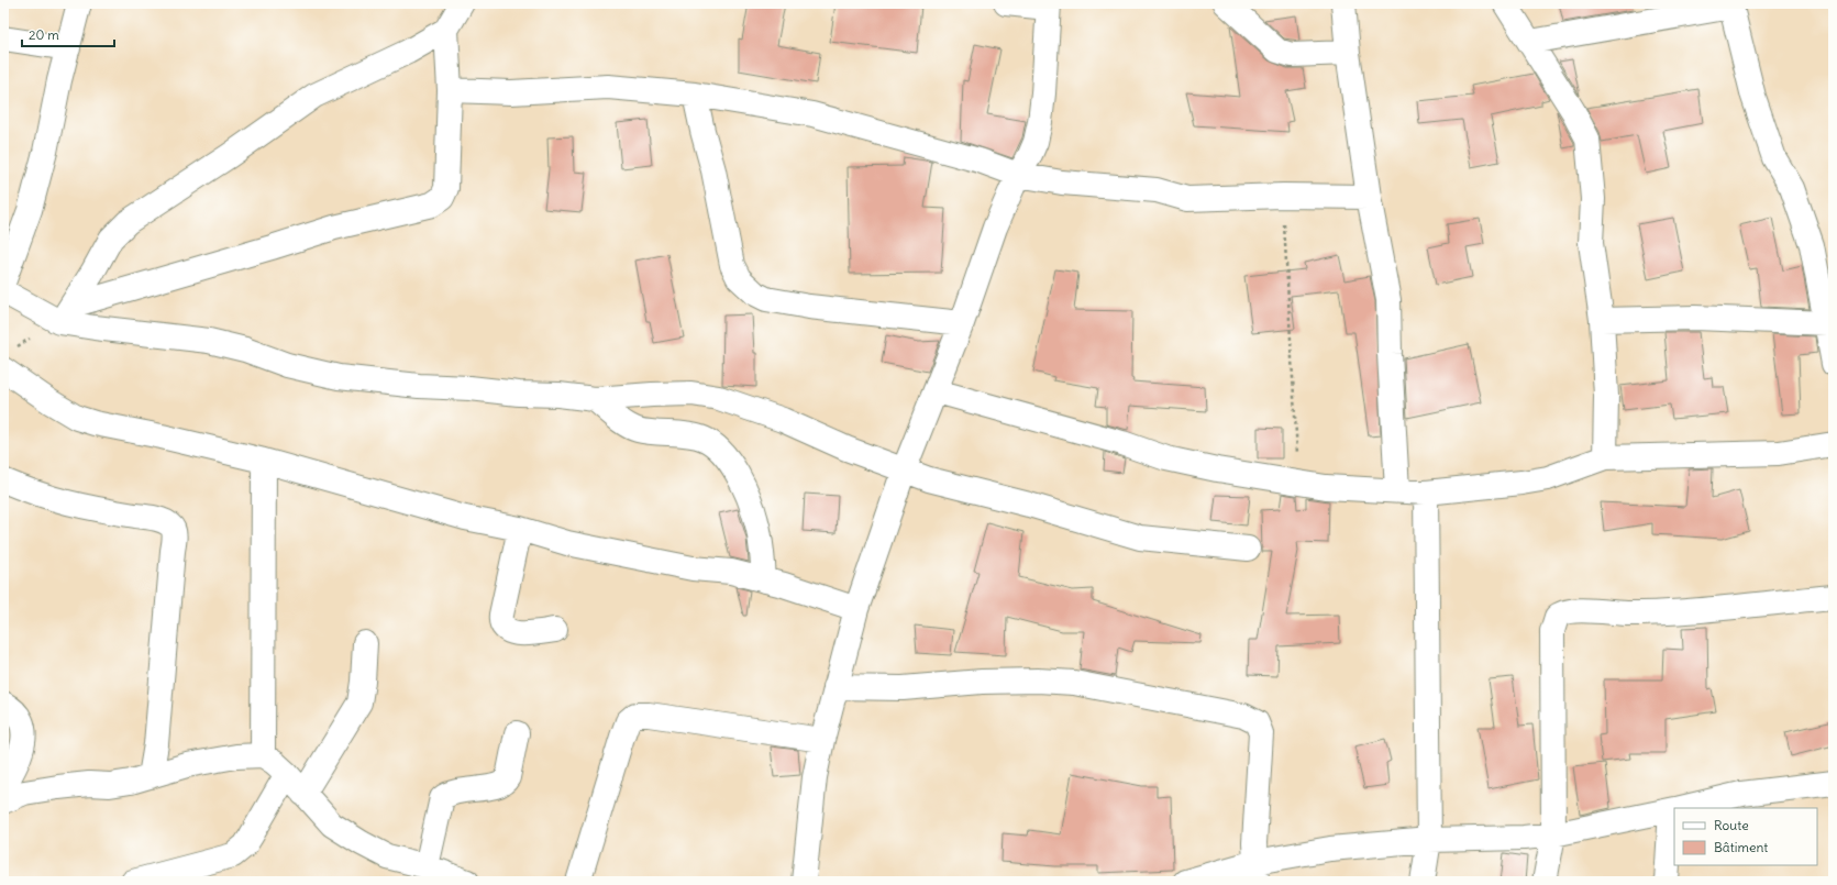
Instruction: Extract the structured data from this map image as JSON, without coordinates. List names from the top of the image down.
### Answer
{
  "legend": ["Route", "Bâtiment"],
  "scale_bar": "20 m"
}
